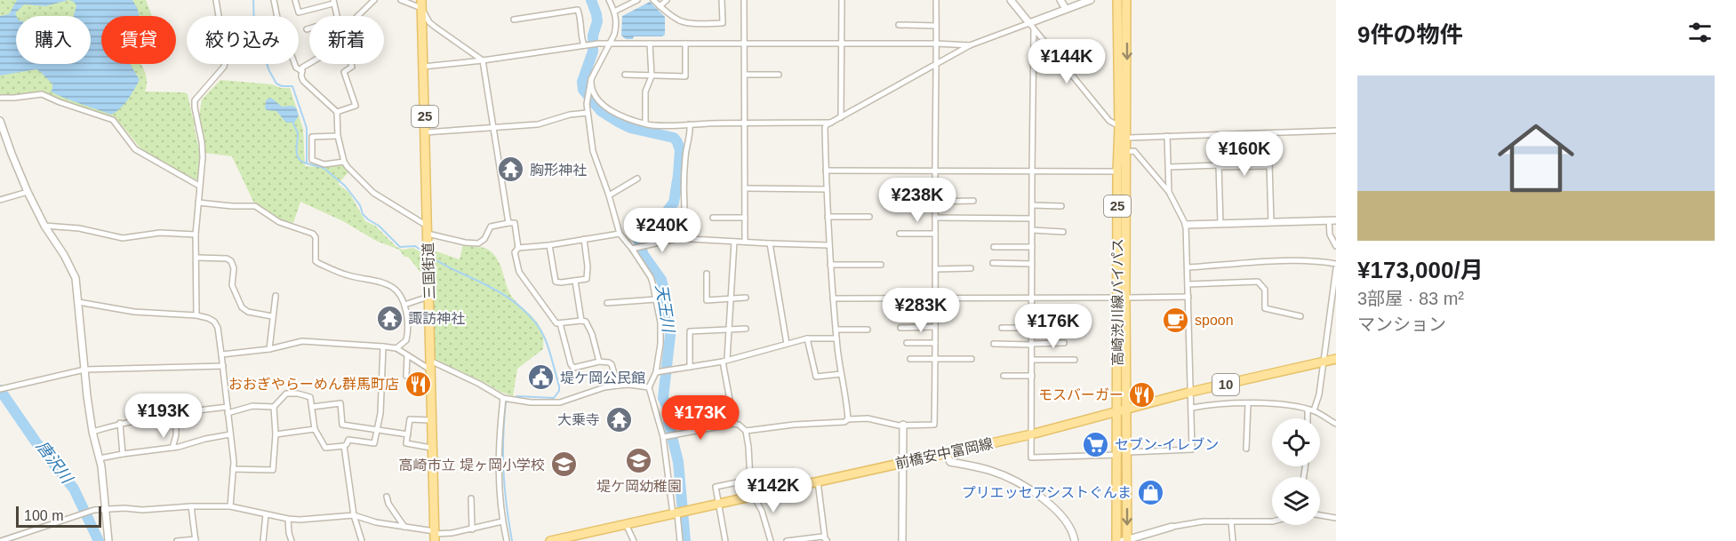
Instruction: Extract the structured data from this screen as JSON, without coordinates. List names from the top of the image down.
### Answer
{
  "streets": {
    "main road": [
      "25",
      "三国街道",
      "高崎渋川線バイパス",
      "10",
      "前橋安中富岡線"
    ]
  },
  "crossings": [
    ["高崎渋川線バイパス", "前橋安中富岡線"]
  ],
  "water": ["天王川", "唐沢川"],
  "places": {
    "temple": ["胸形神社", "諏訪神社", "大乗寺"],
    "cafe": ["spoon"],
    "public building": ["堤ケ岡公民館"],
    "restaurant": ["おおぎやらーめん群馬町店", "モスバーガー"],
    "supermarket": ["セブン-イレブン"],
    "school or university": ["堤ケ岡幼稚園", "高崎市立 堤ヶ岡小学校"],
    "shop": ["プリエッセアシストぐんま"]
  },
  "scale_bar": "100 m",
  "page": {
    "heading": "9件の物件",
    "chip": [
      "購入",
      "賃貸",
      "絞り込み",
      "新着"
    ],
    "price": [
      "¥144K",
      "¥160K",
      "¥238K",
      "¥240K",
      "¥283K",
      "¥176K",
      "¥193K",
      "¥173K",
      "¥142K"
    ],
    "list": [
      {
        "name": "¥173,000/月",
        "note": "3部屋 · 83 m² · マンション"
      }
    ],
    "scale": "100 m"
  }
}
